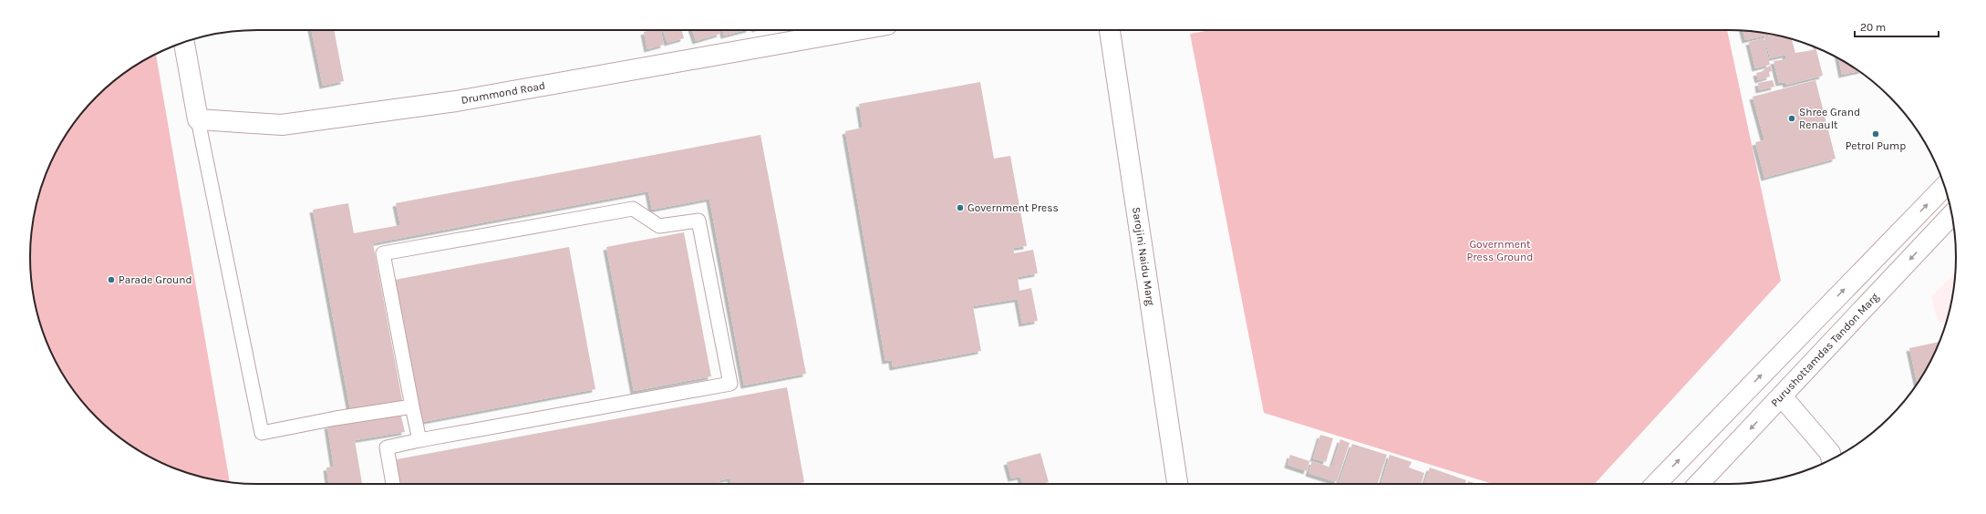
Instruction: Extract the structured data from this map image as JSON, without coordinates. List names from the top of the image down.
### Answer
{
  "streets": {
    "main road": ["Drummond Road", "Sarojini Naidu Marg", "Purushottamdas Tandon Marg"]
  },
  "parks": ["Government Press Ground"],
  "places": [
    "Shree Grand Renault",
    "Petrol Pump",
    "Government Press",
    "Parade Ground"
  ],
  "scale_bar": "20 m"
}
